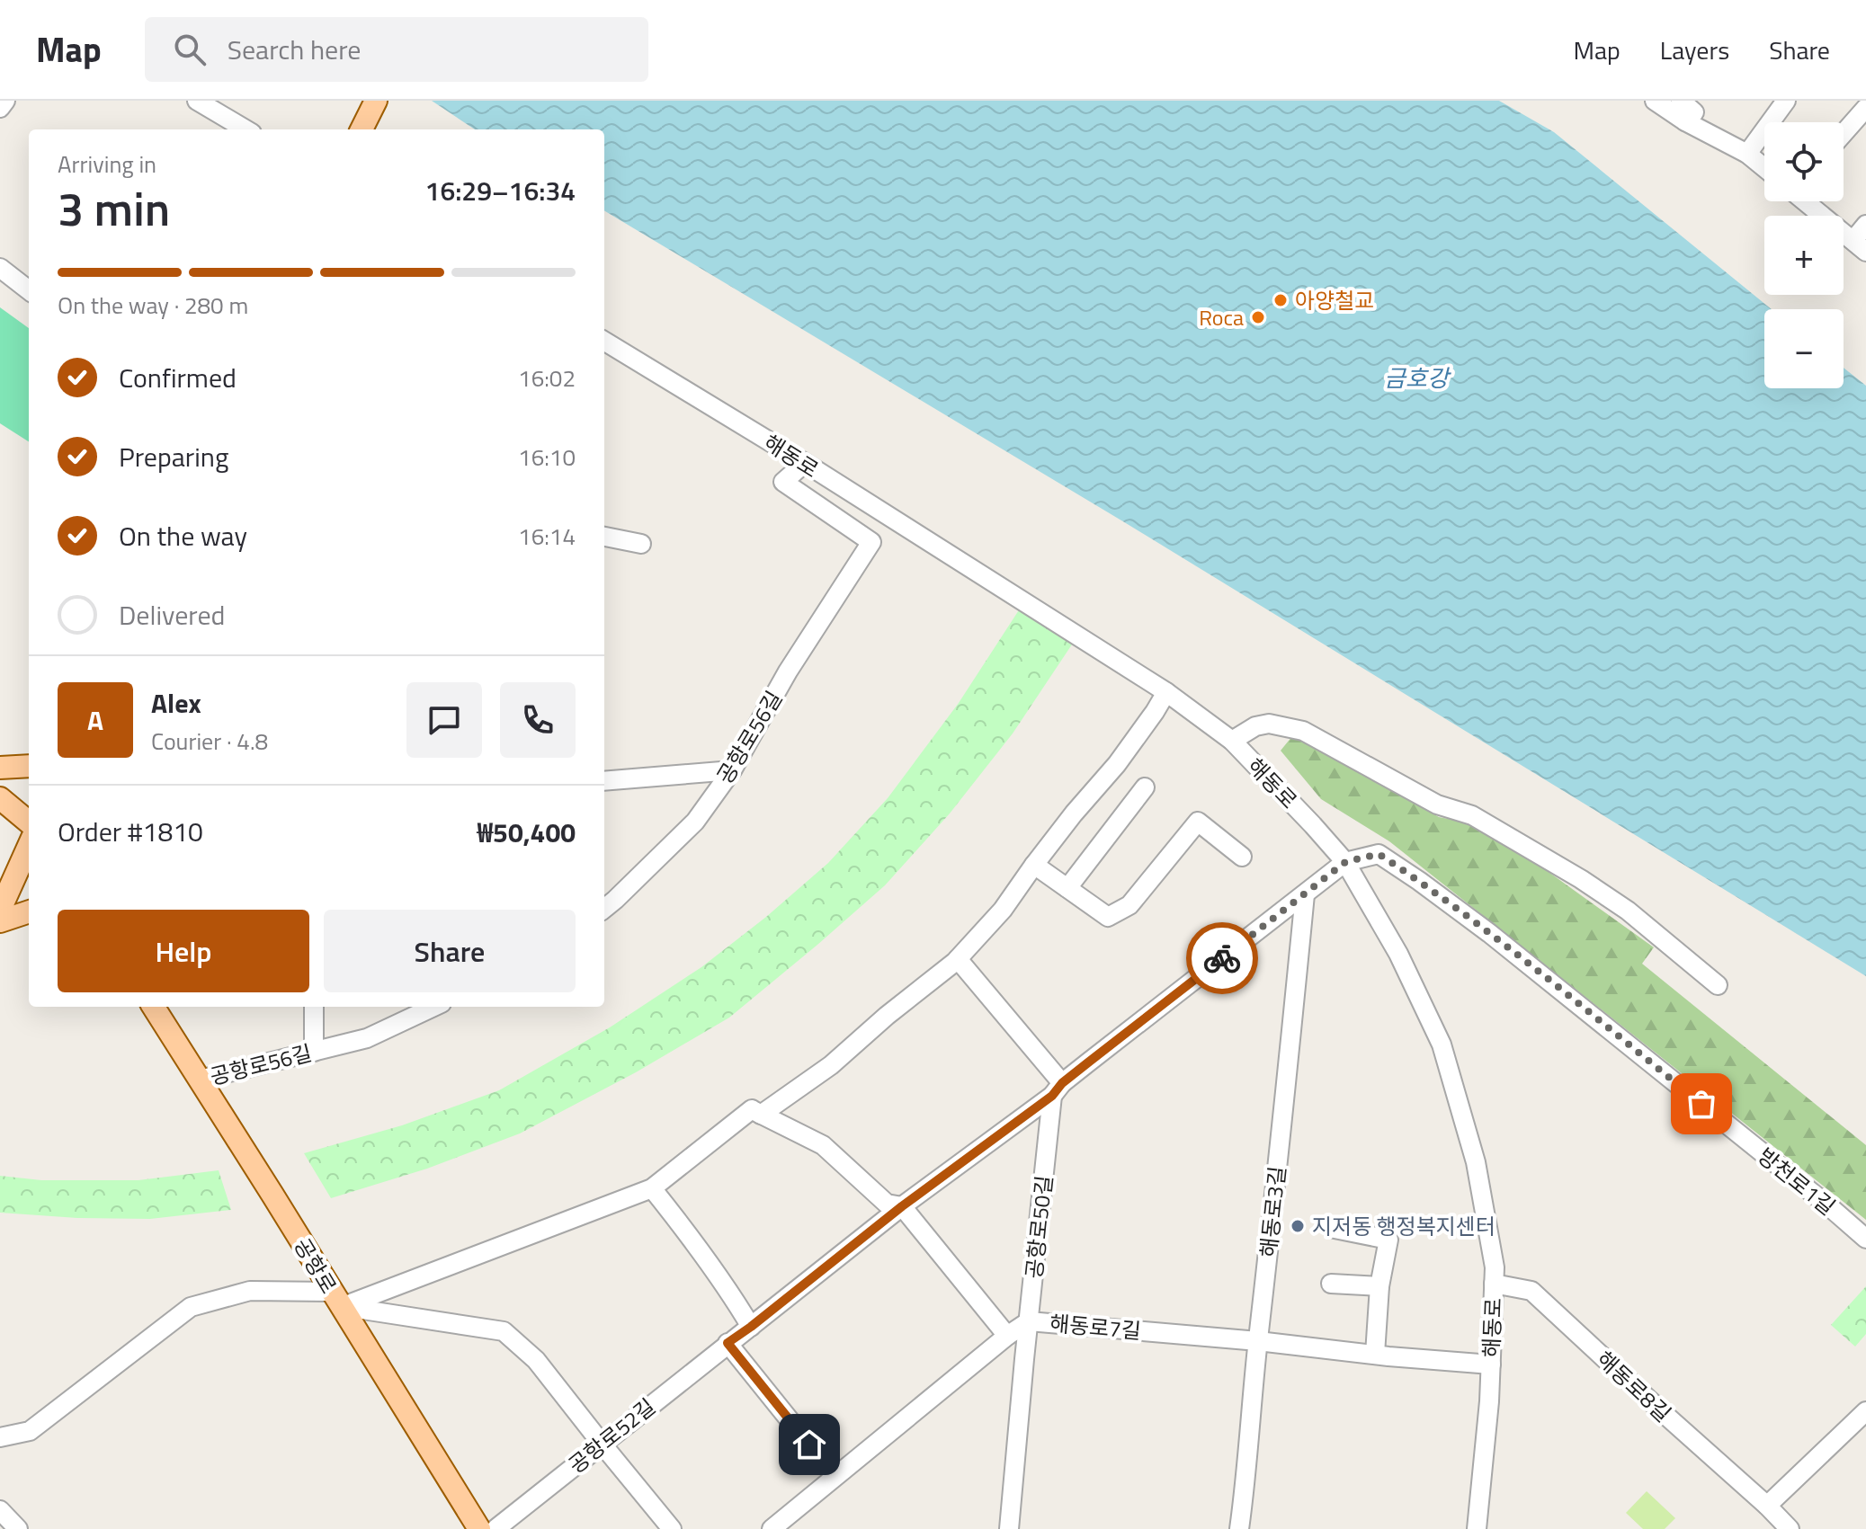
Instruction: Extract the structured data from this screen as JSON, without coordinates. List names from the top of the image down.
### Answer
{
  "streets": {
    "main road": ["공항로"],
    "street": [
      "해동로",
      "공항로56길",
      "방천로1길",
      "해동로3길",
      "공항로50길",
      "해동로7길",
      "해동로8길",
      "공항로52길"
    ]
  },
  "crossings": [
    ["해동로", "공항로56길"],
    ["해동로", "방천로1길"],
    ["해동로", "해동로7길"],
    ["해동로", "해동로8길"],
    ["해동로", "공항로52길"],
    ["공항로56길", "공항로"],
    ["방천로1길", "공항로52길"],
    ["해동로3길", "해동로7길"],
    ["해동로3길", "공항로52길"],
    ["공항로50길", "해동로7길"],
    ["공항로50길", "공항로52길"]
  ],
  "water": ["금호강"],
  "places": ["아양철교", "Roca", "지저동 행정복지센터"],
  "page": {
    "header": "Map",
    "search": "Search here",
    "nav": ["Map", "Layers", "Share"],
    "map_buttons": ["+", "−"],
    "heading": ["3 min", "Arriving in", "16:29–16:34"],
    "panel": [
      "Alex",
      "Courier · 4.8",
      "Order #1810",
      "₩50,400"
    ],
    "bar": "On the way · 280 m",
    "list": [
      ["Confirmed", "16:02"],
      ["Preparing", "16:10"],
      ["On the way", "16:14"],
      "Delivered"
    ],
    "round": "A",
    "buttons": ["Help", "Share"]
  }
}
